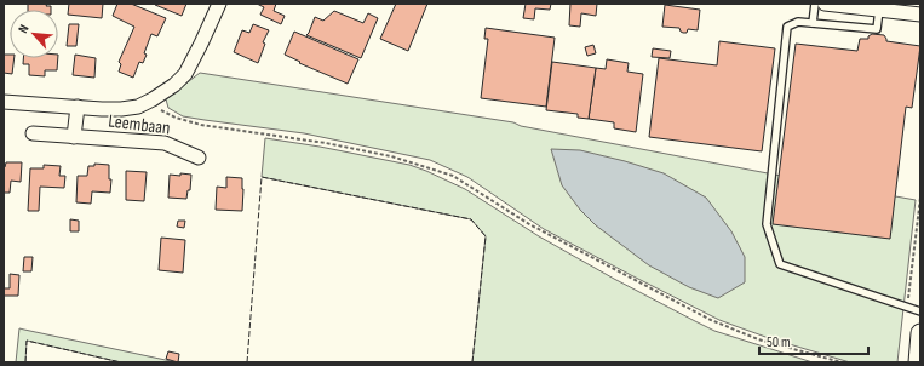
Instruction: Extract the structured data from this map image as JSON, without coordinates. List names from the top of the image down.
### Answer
{
  "streets": {
    "street": ["Leembaan"]
  },
  "scale_bar": "50 m",
  "north": "top left"
}
